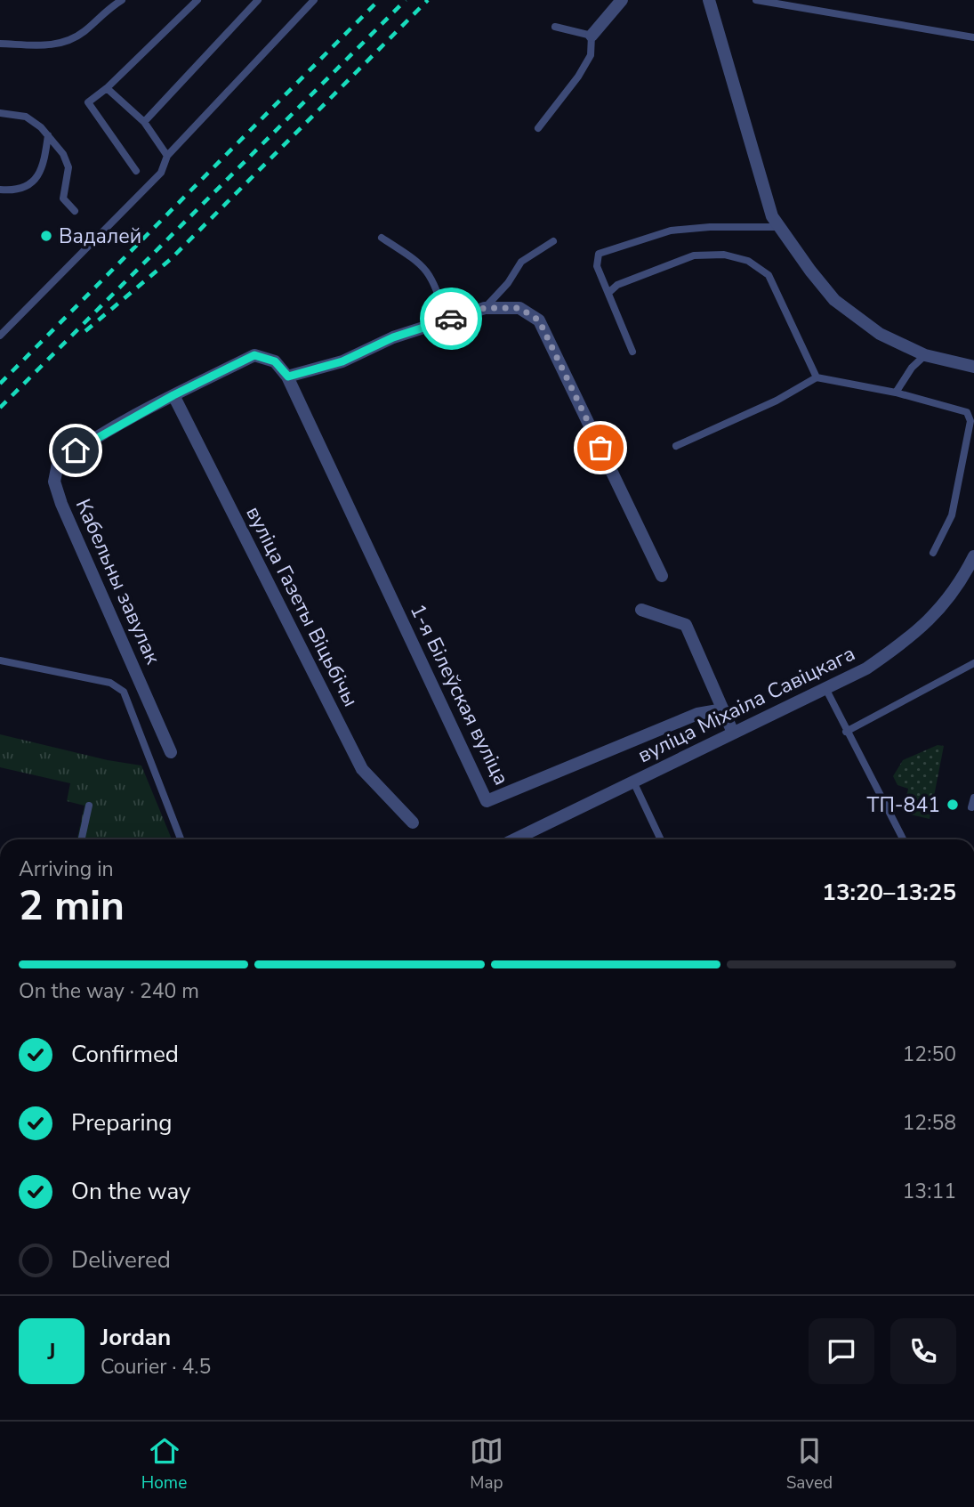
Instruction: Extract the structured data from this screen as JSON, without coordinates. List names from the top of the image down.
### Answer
{
  "streets": {
    "street": [
      "Кабельны завулак",
      "вуліца Газеты Віцьбічы",
      "1-я Білеўская вуліца",
      "вуліца Міхаіла Савіцкага"
    ]
  },
  "crossings": [
    ["Кабельны завулак", "вуліца Газеты Віцьбічы"],
    ["Кабельны завулак", "1-я Білеўская вуліца"]
  ],
  "places": ["Вадалей", "ТП-841"],
  "page": {
    "heading": ["2 min", "Arriving in", "13:20–13:25"],
    "panel": ["Jordan", "Courier · 4.5"],
    "bar": "On the way · 240 m",
    "list": [
      ["Confirmed", "12:50"],
      ["Preparing", "12:58"],
      ["On the way", "13:11"],
      "Delivered"
    ],
    "round": "J",
    "tabs": ["Home", "Map", "Saved"]
  }
}
